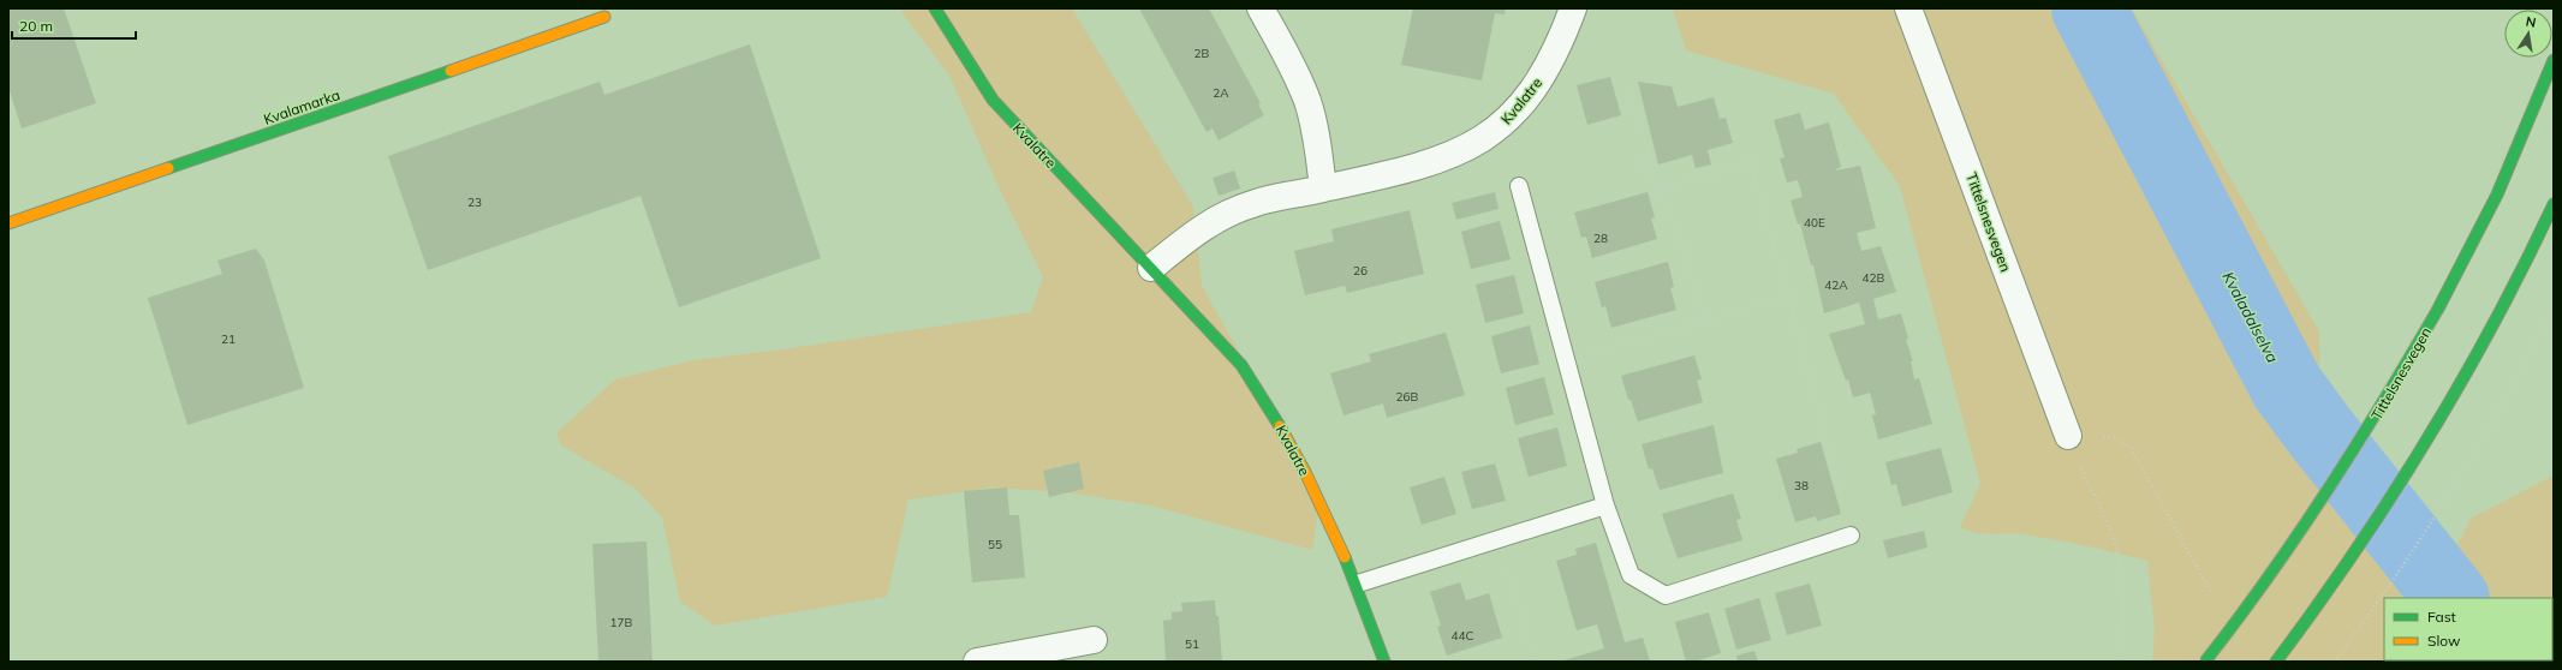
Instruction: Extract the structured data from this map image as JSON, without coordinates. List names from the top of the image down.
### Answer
{
  "streets": {
    "street": ["Kvalatre", "Kvalamarka", "Tittelsnesvegen"]
  },
  "water": ["Kvaladalselva"],
  "house_numbers": [
    "2B",
    "2A",
    "23",
    "40E",
    "28",
    "26",
    "42B",
    "42A",
    "21",
    "26B",
    "38",
    "55",
    "17B",
    "44C",
    "51"
  ],
  "legend": ["Fast", "Slow"],
  "scale_bar": "20 m",
  "north": "top"
}
